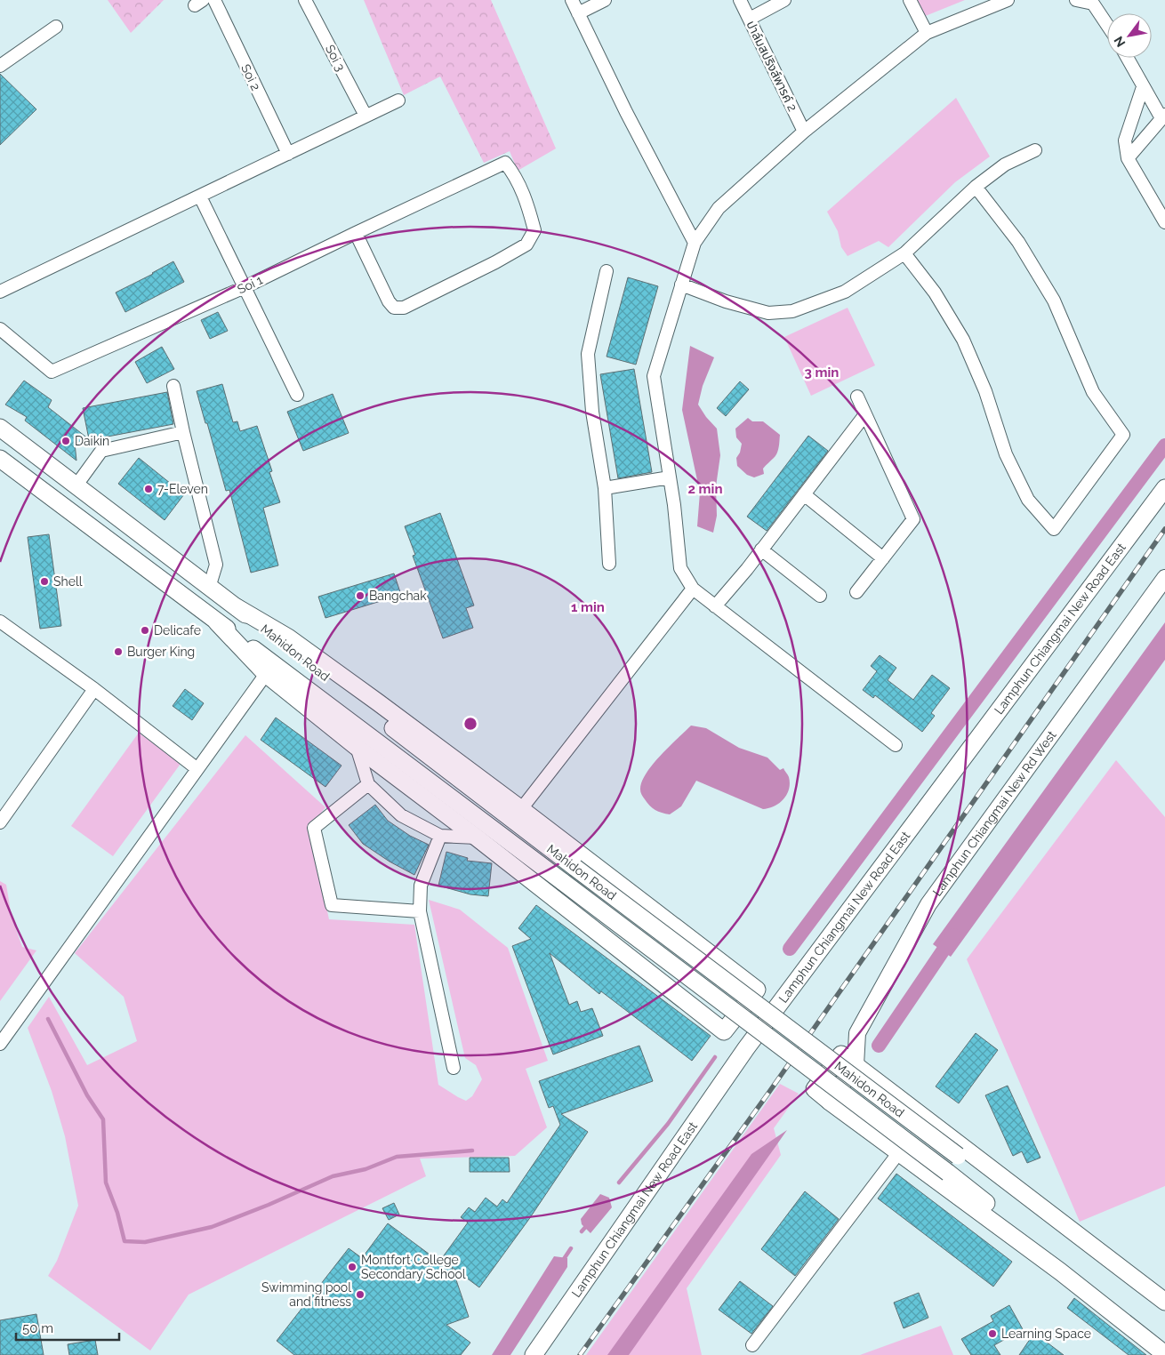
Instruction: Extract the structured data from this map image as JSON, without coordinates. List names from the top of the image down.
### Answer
{
  "streets": {
    "main road": ["Lamphun Chiangmai New Road East", "Mahidon Road"],
    "street": [
      "Soi 3",
      "ปาล์มสปริงส์พารค์ 2",
      "Soi 2",
      "Soi 1",
      "Lamphun Chiangmai New Rd West"
    ]
  },
  "places": [
    "Daikin",
    "7-Eleven",
    "Shell",
    "Bangchak",
    "Delicafe",
    "Burger King",
    "Montfort College Secondary School",
    "Swimming pool and fitness",
    "Learning Space"
  ],
  "scale_bar": "50 m",
  "north": "bottom left",
  "rings": ["3 min", "2 min", "1 min"]
}
